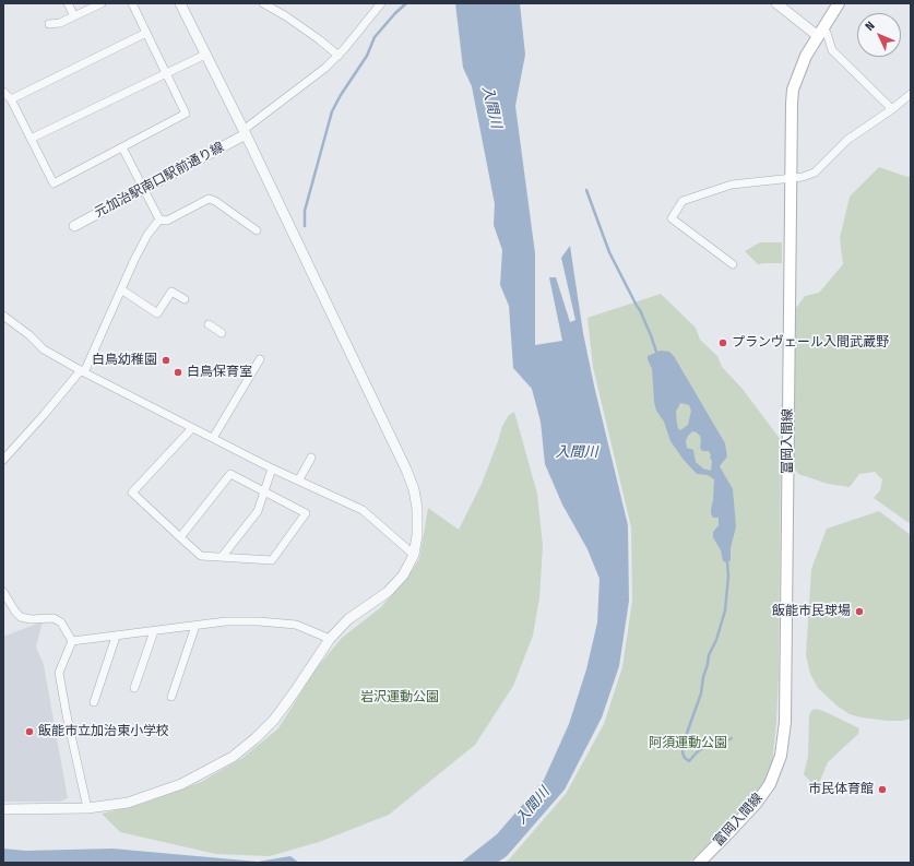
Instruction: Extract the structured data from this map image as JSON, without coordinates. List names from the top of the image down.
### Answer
{
  "streets": {
    "main road": ["富岡入間線"],
    "street": ["元加治駅南口駅前通り線"]
  },
  "water": ["入間川"],
  "parks": ["岩沢運動公園", "阿須運動公園"],
  "places": [
    "プランヴェール入間武蔵野",
    "白鳥幼稚園",
    "白鳥保育室",
    "飯能市民球場",
    "飯能市立加治東小学校",
    "市民体育館"
  ],
  "north": "top left"
}
